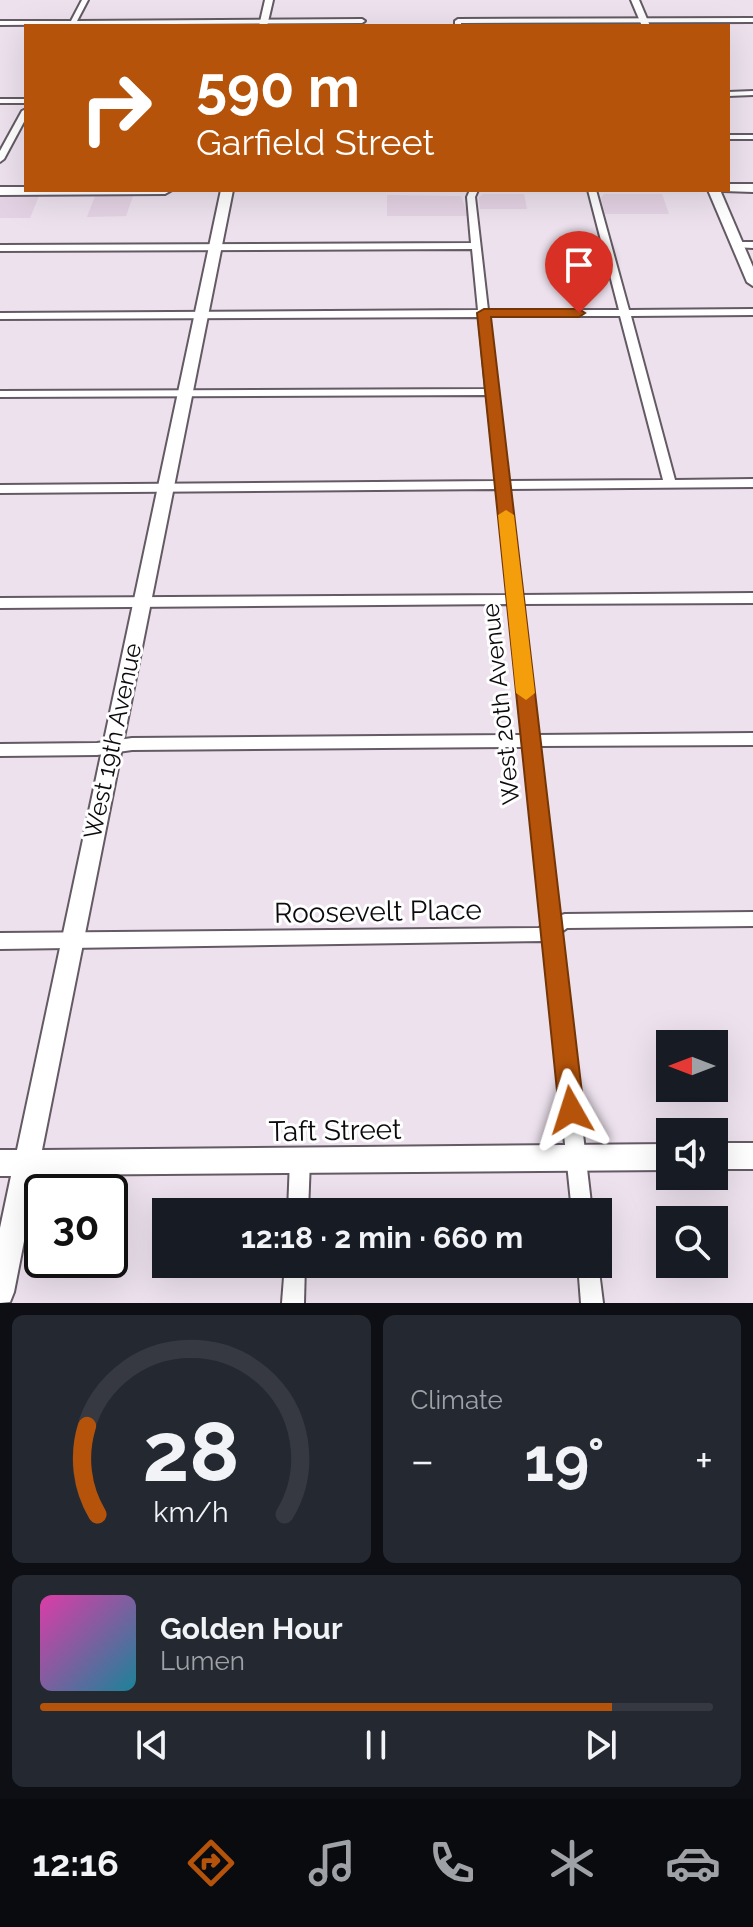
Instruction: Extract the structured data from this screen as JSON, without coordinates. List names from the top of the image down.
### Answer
{
  "streets": {
    "street": [
      "West 20th Avenue",
      "West 19th Avenue",
      "Roosevelt Place",
      "Taft Street"
    ]
  },
  "crossings": [
    ["West 20th Avenue", "Roosevelt Place"],
    ["West 20th Avenue", "Taft Street"],
    ["West 19th Avenue", "Roosevelt Place"],
    ["West 19th Avenue", "Taft Street"]
  ],
  "north": "left",
  "page": {
    "turn": ["590 m", "Garfield Street"],
    "limit": "30",
    "trip": "12:18 · 2 min · 660 m",
    "tile": "Climate",
    "heat": ["−", "19°", "+"],
    "song": ["Golden Hour", "Lumen"],
    "tabs": "12:16",
    "gauge": ["28", "km/h"]
  }
}
